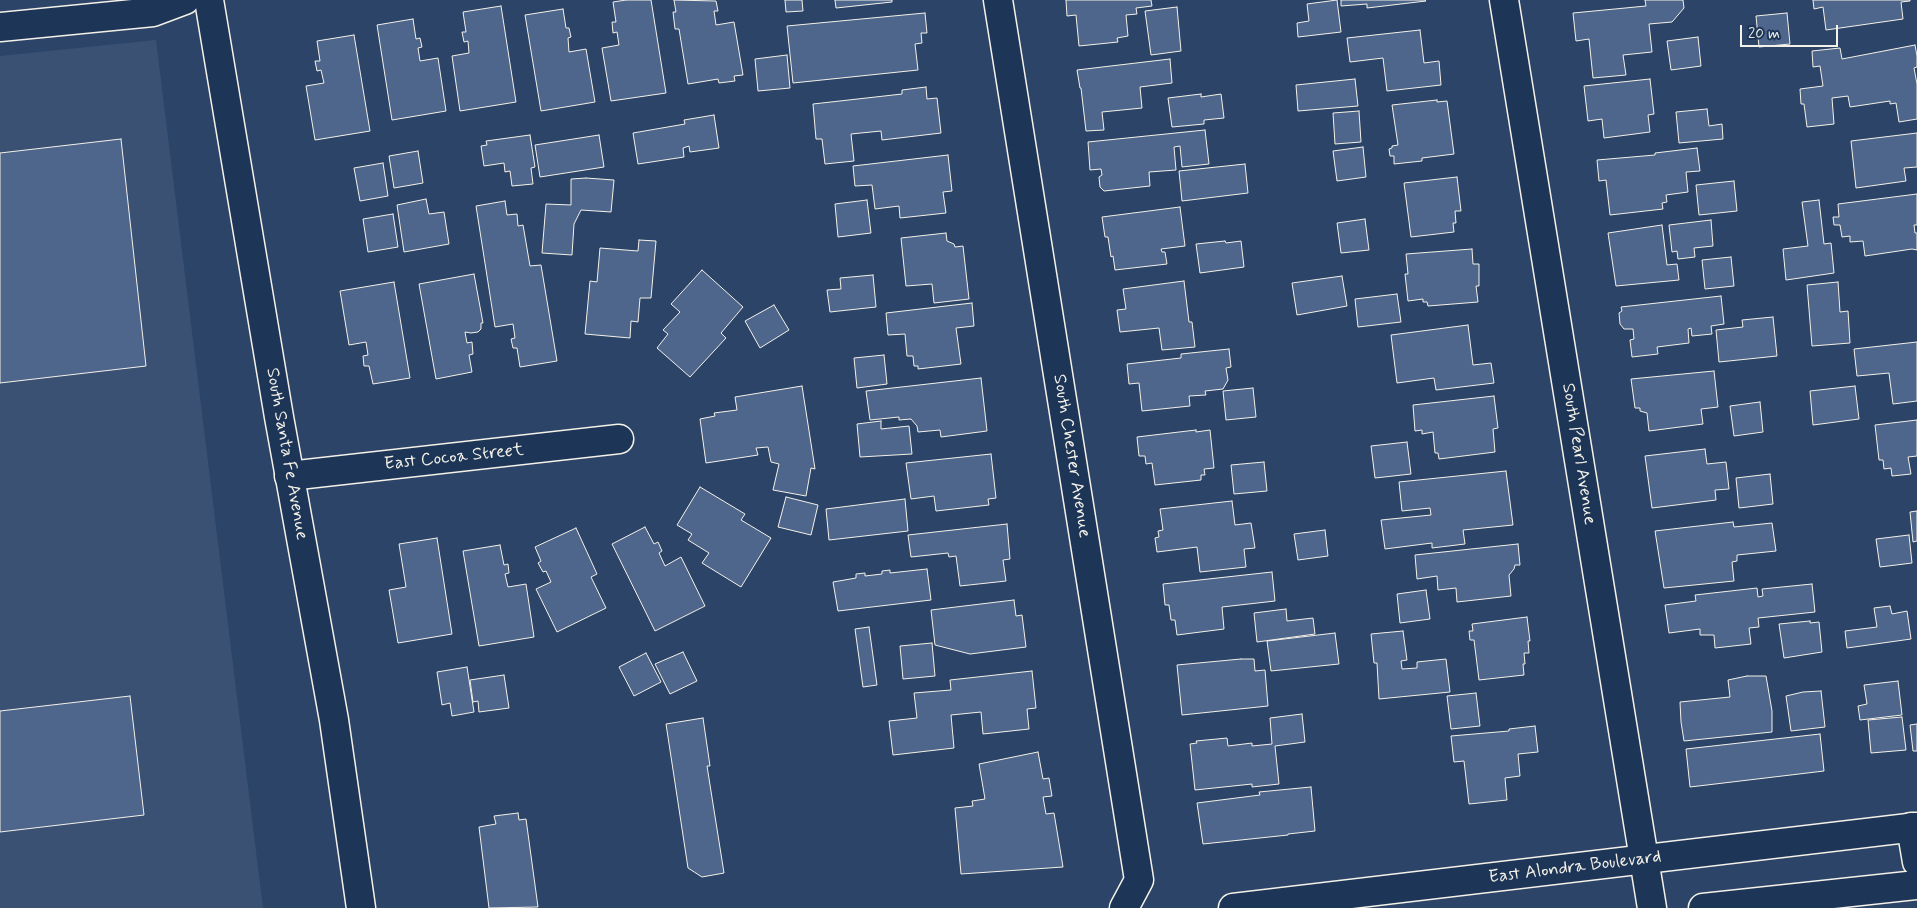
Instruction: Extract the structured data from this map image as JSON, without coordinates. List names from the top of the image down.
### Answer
{
  "streets": {
    "street": [
      "South Santa Fe Avenue",
      "South Pearl Avenue",
      "South Chester Avenue",
      "East Cocoa Street",
      "East Alondra Boulevard"
    ]
  },
  "crossings": [
    ["South Santa Fe Avenue", "East Cocoa Street"],
    ["South Pearl Avenue", "East Alondra Boulevard"]
  ],
  "scale_bar": "20 m"
}
